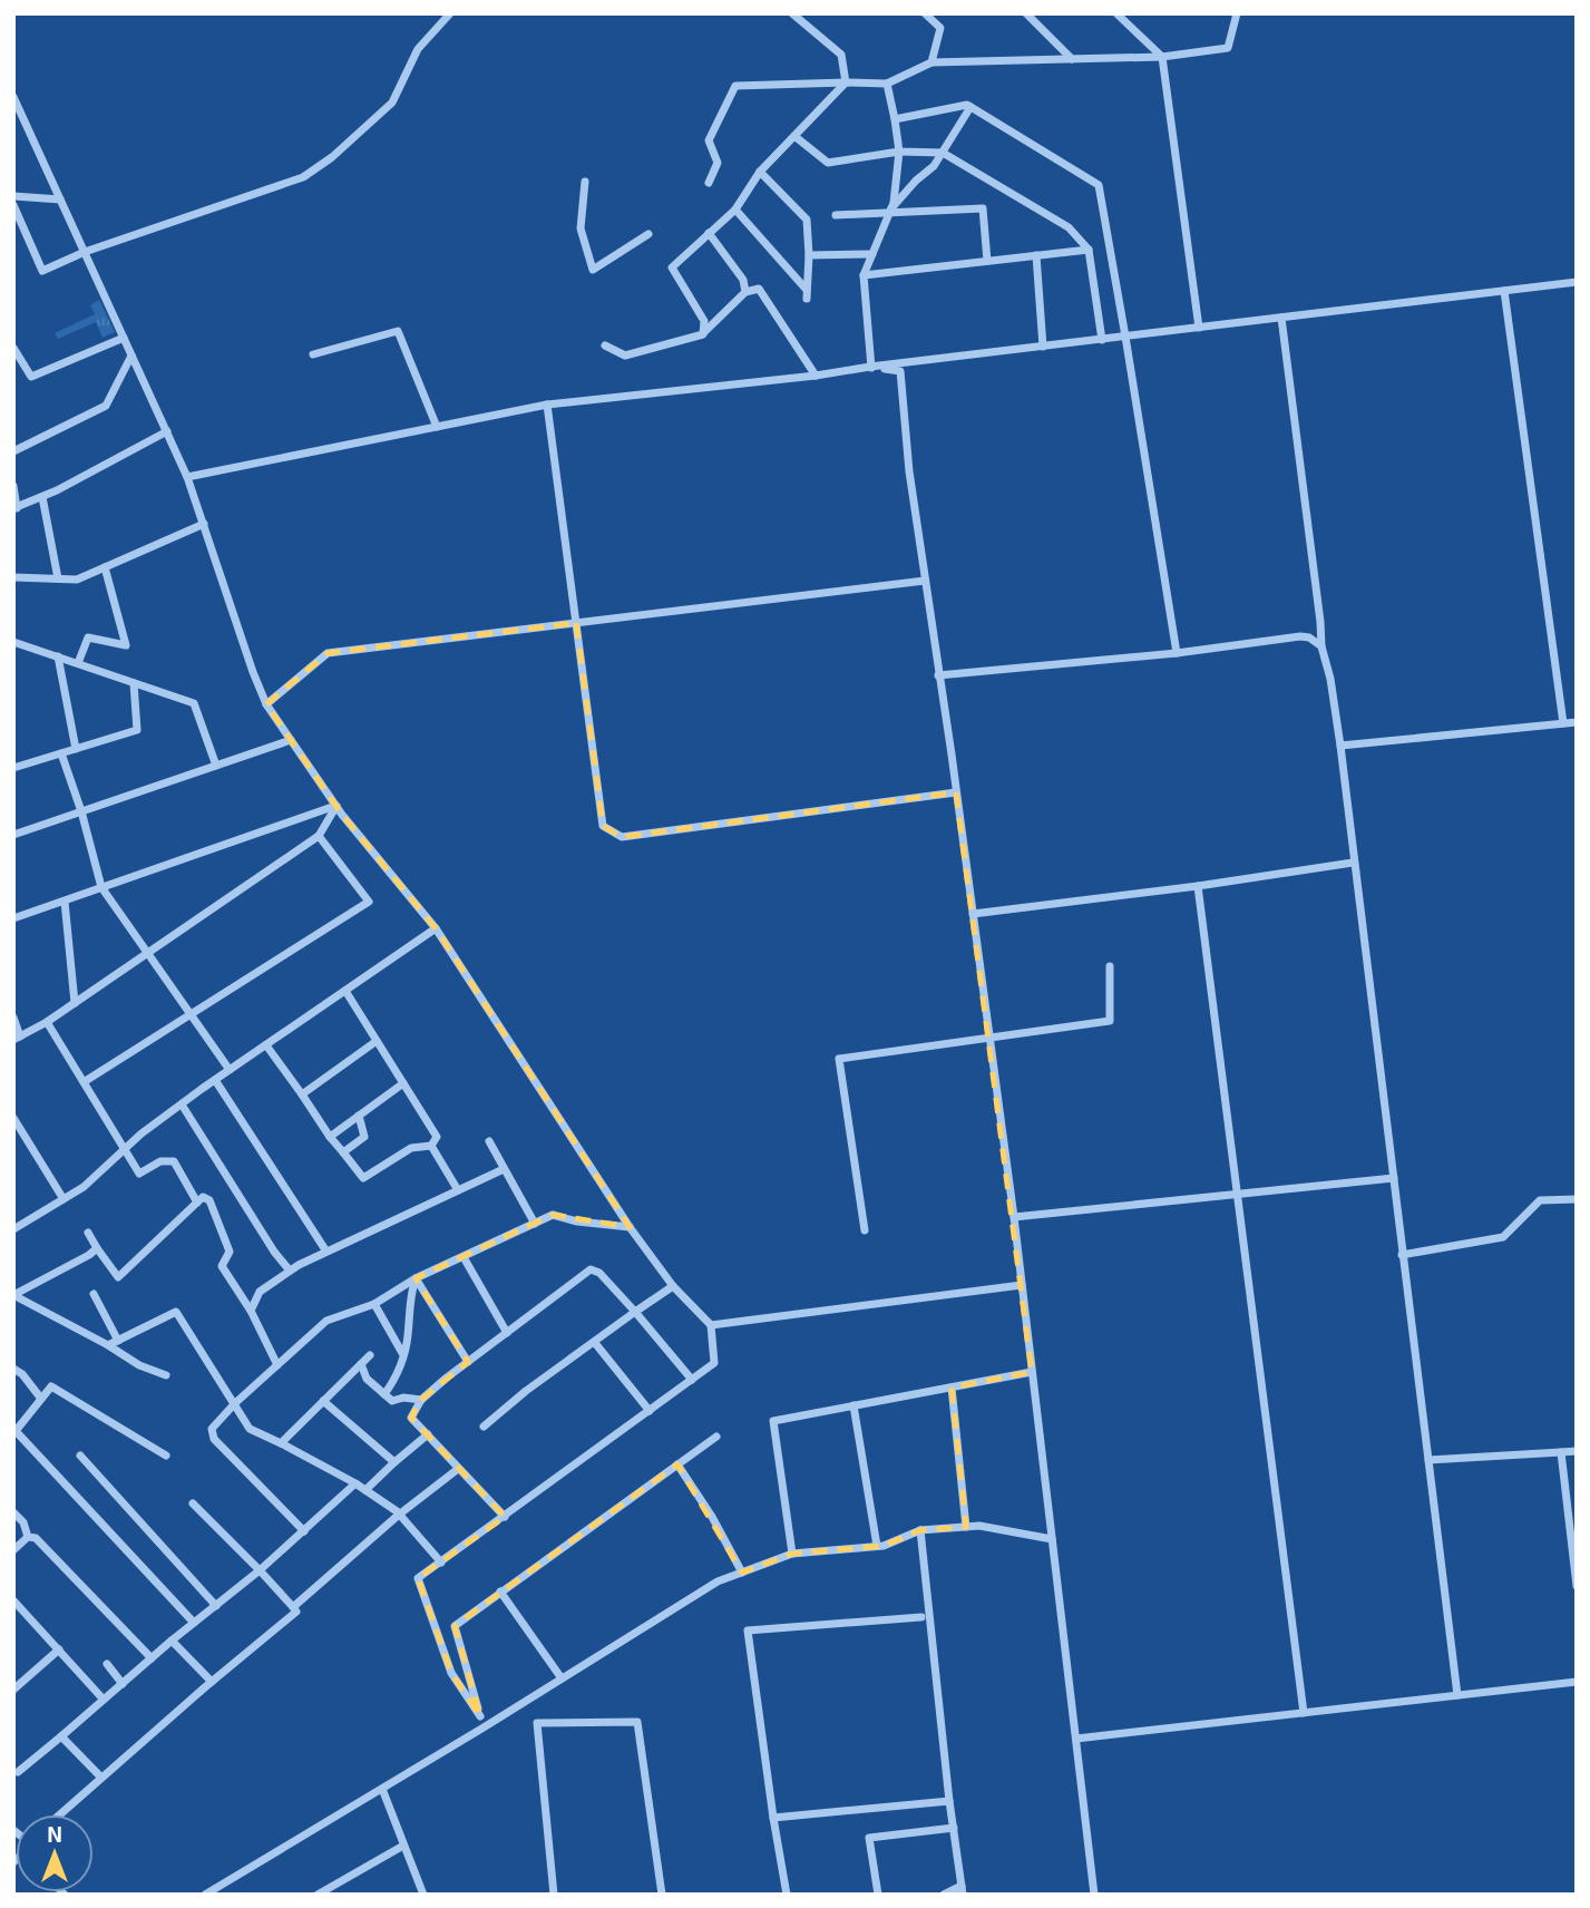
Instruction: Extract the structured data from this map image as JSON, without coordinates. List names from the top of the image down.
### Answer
{
  "north": "top"
}
